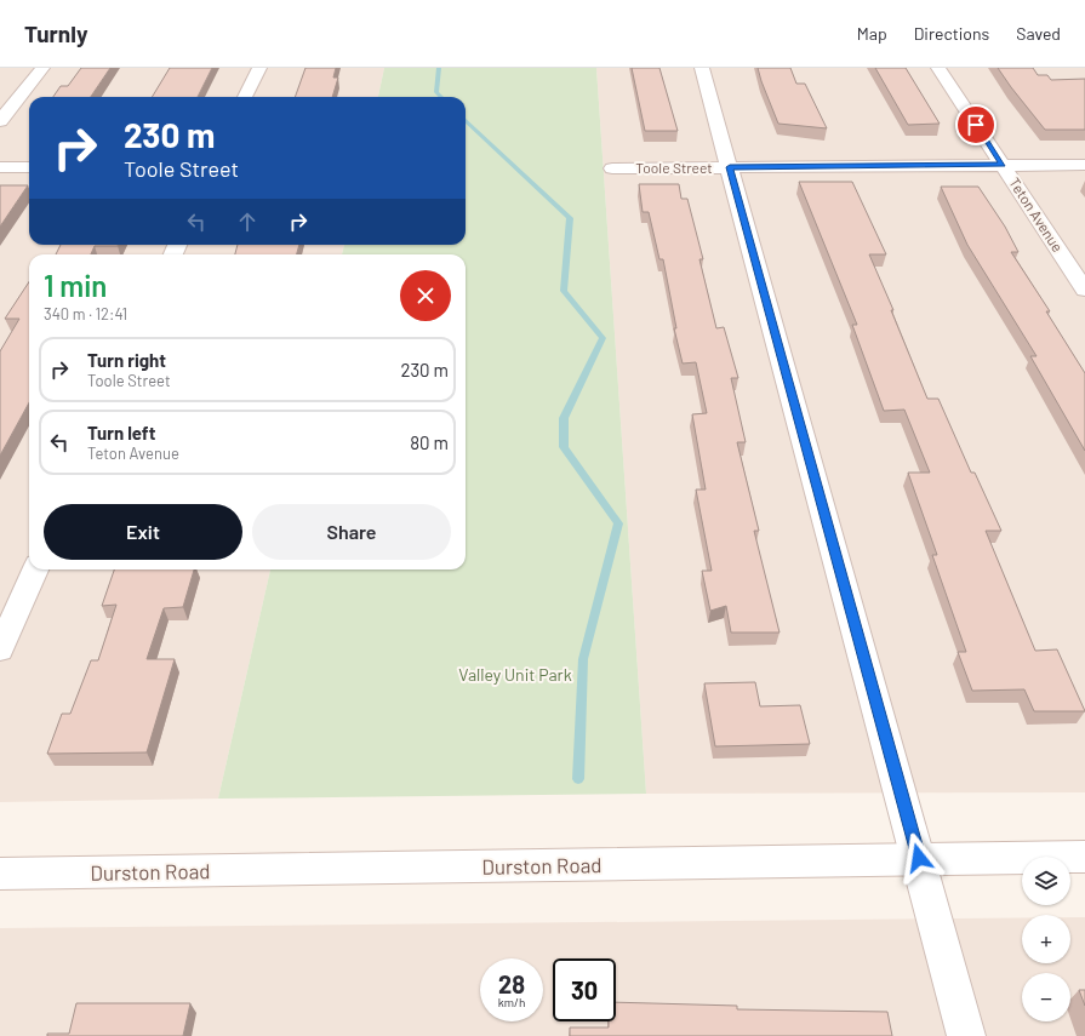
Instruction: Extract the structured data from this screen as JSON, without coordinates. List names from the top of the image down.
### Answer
{
  "streets": {
    "street": ["Toole Street", "Teton Avenue", "Durston Road"]
  },
  "crossings": [
    ["Toole Street", "Teton Avenue"]
  ],
  "parks": ["Valley Unit Park"],
  "page": {
    "header": "Turnly",
    "nav": ["Map", "Directions", "Saved"],
    "turn": ["230 m", "Toole Street"],
    "heading": ["1 min", "340 m · 12:41"],
    "list": [
      {
        "name": "Turn right",
        "note": "Toole Street",
        "value": "230 m"
      },
      {
        "name": "Turn left",
        "note": "Teton Avenue",
        "value": "80 m"
      }
    ],
    "buttons": ["Exit", "Share"],
    "map_buttons": ["+", "−"],
    "speed": "28 km/h",
    "limit": "30"
  }
}
